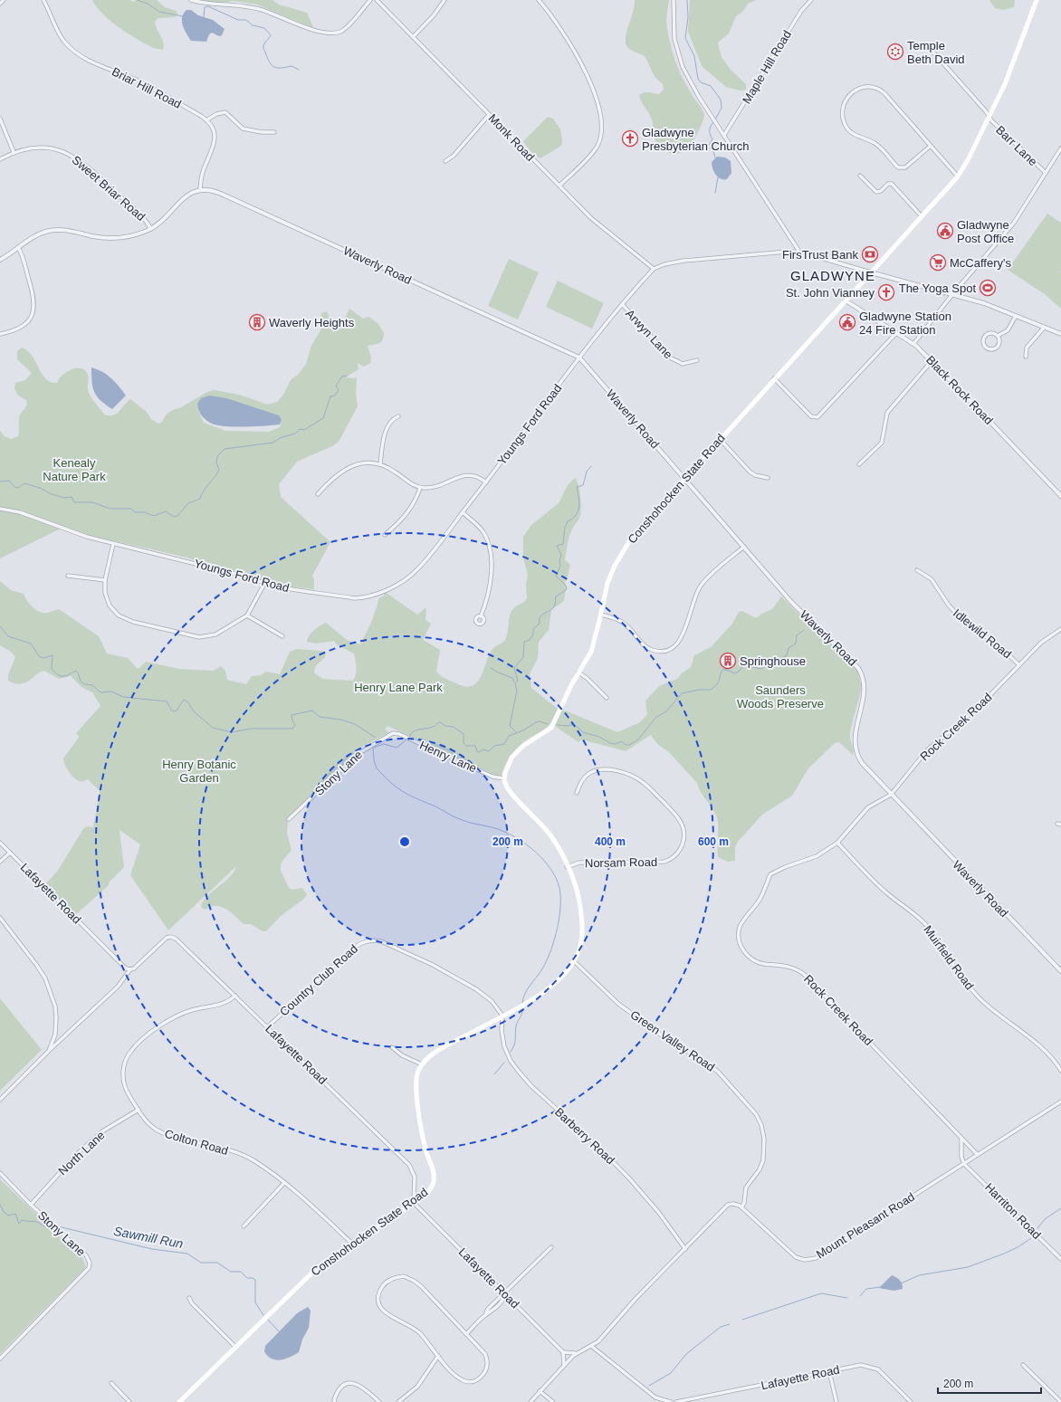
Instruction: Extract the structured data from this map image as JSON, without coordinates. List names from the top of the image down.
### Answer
{
  "streets": {
    "main road": ["Conshohocken State Road"],
    "street": [
      "Maple Hill Road",
      "Briar Hill Road",
      "Monk Road",
      "Barr Lane",
      "Sweet Briar Road",
      "Waverly Road",
      "Arwyn Lane",
      "Black Rock Road",
      "Youngs Ford Road",
      "Idlewild Road",
      "Rock Creek Road",
      "Henry Lane",
      "Stony Lane",
      "Norsam Road",
      "Lafayette Road",
      "Muirfield Road",
      "Country Club Road",
      "Green Valley Road",
      "Barberry Road",
      "Colton Road",
      "North Lane",
      "Harriton Road",
      "Mount Pleasant Road"
    ]
  },
  "crossings": [
    ["Monk Road", "Youngs Ford Road"],
    ["Barr Lane", "Conshohocken State Road"],
    ["Waverly Road", "Youngs Ford Road"],
    ["Waverly Road", "Conshohocken State Road"],
    ["Waverly Road", "Rock Creek Road"],
    ["Arwyn Lane", "Youngs Ford Road"],
    ["Black Rock Road", "Conshohocken State Road"],
    ["Conshohocken State Road", "Henry Lane"],
    ["Conshohocken State Road", "Norsam Road"],
    ["Conshohocken State Road", "Lafayette Road"],
    ["Conshohocken State Road", "Country Club Road"],
    ["Conshohocken State Road", "Green Valley Road"],
    ["Conshohocken State Road", "Barberry Road"],
    ["Conshohocken State Road", "Colton Road"],
    ["Idlewild Road", "Rock Creek Road"],
    ["Rock Creek Road", "Muirfield Road"],
    ["Rock Creek Road", "Mount Pleasant Road"],
    ["Henry Lane", "Stony Lane"],
    ["Stony Lane", "North Lane"],
    ["Lafayette Road", "Country Club Road"],
    ["Lafayette Road", "Colton Road"],
    ["Country Club Road", "Barberry Road"],
    ["Green Valley Road", "Mount Pleasant Road"],
    ["Colton Road", "North Lane"],
    ["Harriton Road", "Mount Pleasant Road"]
  ],
  "districts": ["GLADWYNE"],
  "water": ["Sawmill Run"],
  "parks": [
    "Kenealy Nature Park",
    "Henry Lane Park",
    "Saunders Woods Preserve",
    "Henry Botanic Garden"
  ],
  "places": {
    "synagogue": ["Temple Beth David"],
    "church": ["Gladwyne Presbyterian Church", "St. John Vianney"],
    "public building": ["Gladwyne Post Office", "Gladwyne Station 24 Fire Station"],
    "bank": ["FirsTrust Bank"],
    "supermarket": ["McCaffery's"],
    "sports": ["The Yoga Spot"],
    "building": ["Waverly Heights", "Springhouse"]
  },
  "scale_bar": "200 m",
  "rings": ["200 m", "400 m", "600 m"]
}
